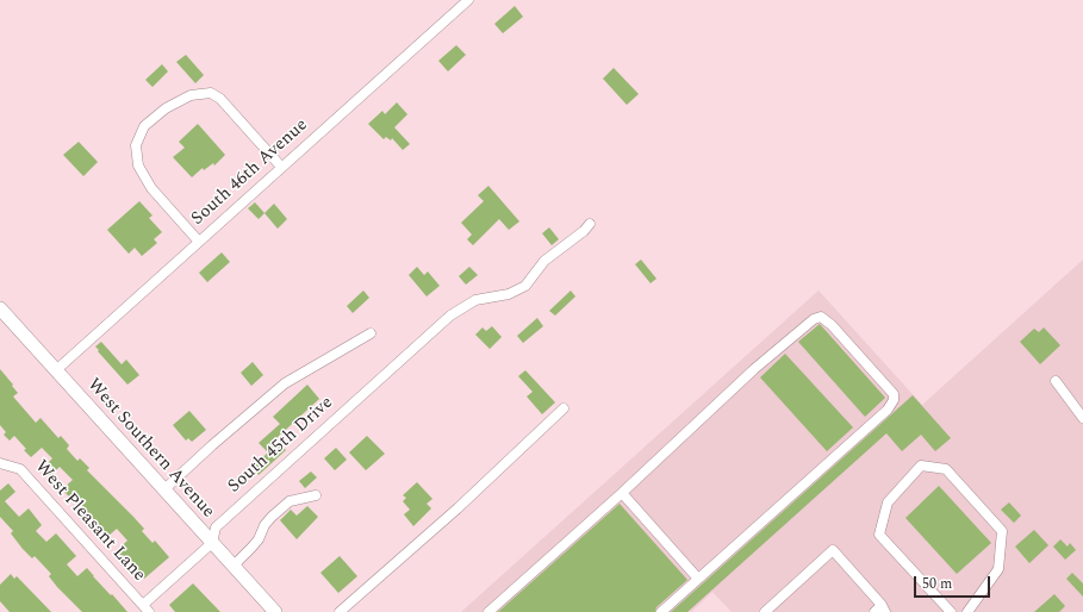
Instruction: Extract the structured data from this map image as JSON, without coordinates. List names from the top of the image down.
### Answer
{
  "streets": {
    "main road": ["West Southern Avenue"],
    "street": ["South 46th Avenue", "South 45th Drive", "West Pleasant Lane"]
  },
  "crossings": [
    ["South 46th Avenue", "West Southern Avenue"],
    ["South 45th Drive", "West Southern Avenue"],
    ["South 45th Drive", "West Pleasant Lane"]
  ],
  "scale_bar": "50 m"
}
